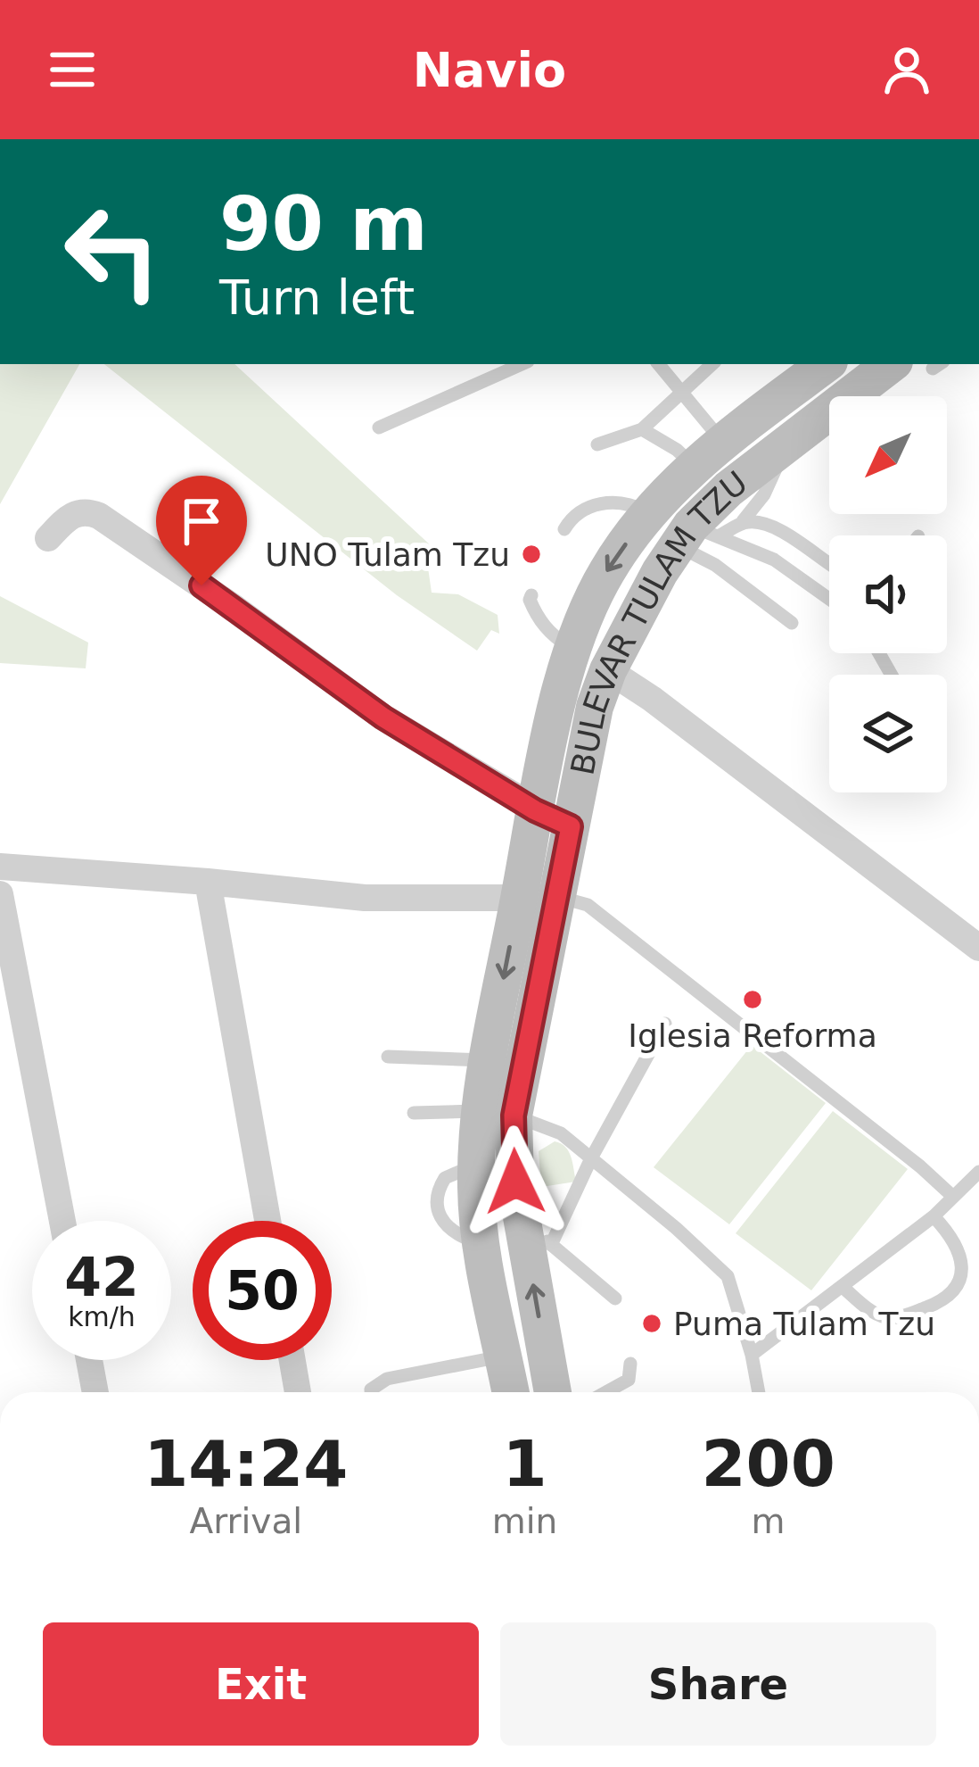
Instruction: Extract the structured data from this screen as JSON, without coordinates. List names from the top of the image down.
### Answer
{
  "streets": {
    "main road": ["BULEVAR TULAM TZU"]
  },
  "places": ["UNO Tulam Tzu", "Iglesia Reforma", "Puma Tulam Tzu"],
  "north": "bottom left",
  "page": {
    "header": "Navio",
    "turn": ["90 m", "Turn left"],
    "speed": "42 km/h",
    "limit": "50",
    "eta": [
      "14:24",
      "Arrival",
      "1",
      "min",
      "200",
      "m"
    ],
    "buttons": ["Exit", "Share"]
  }
}
